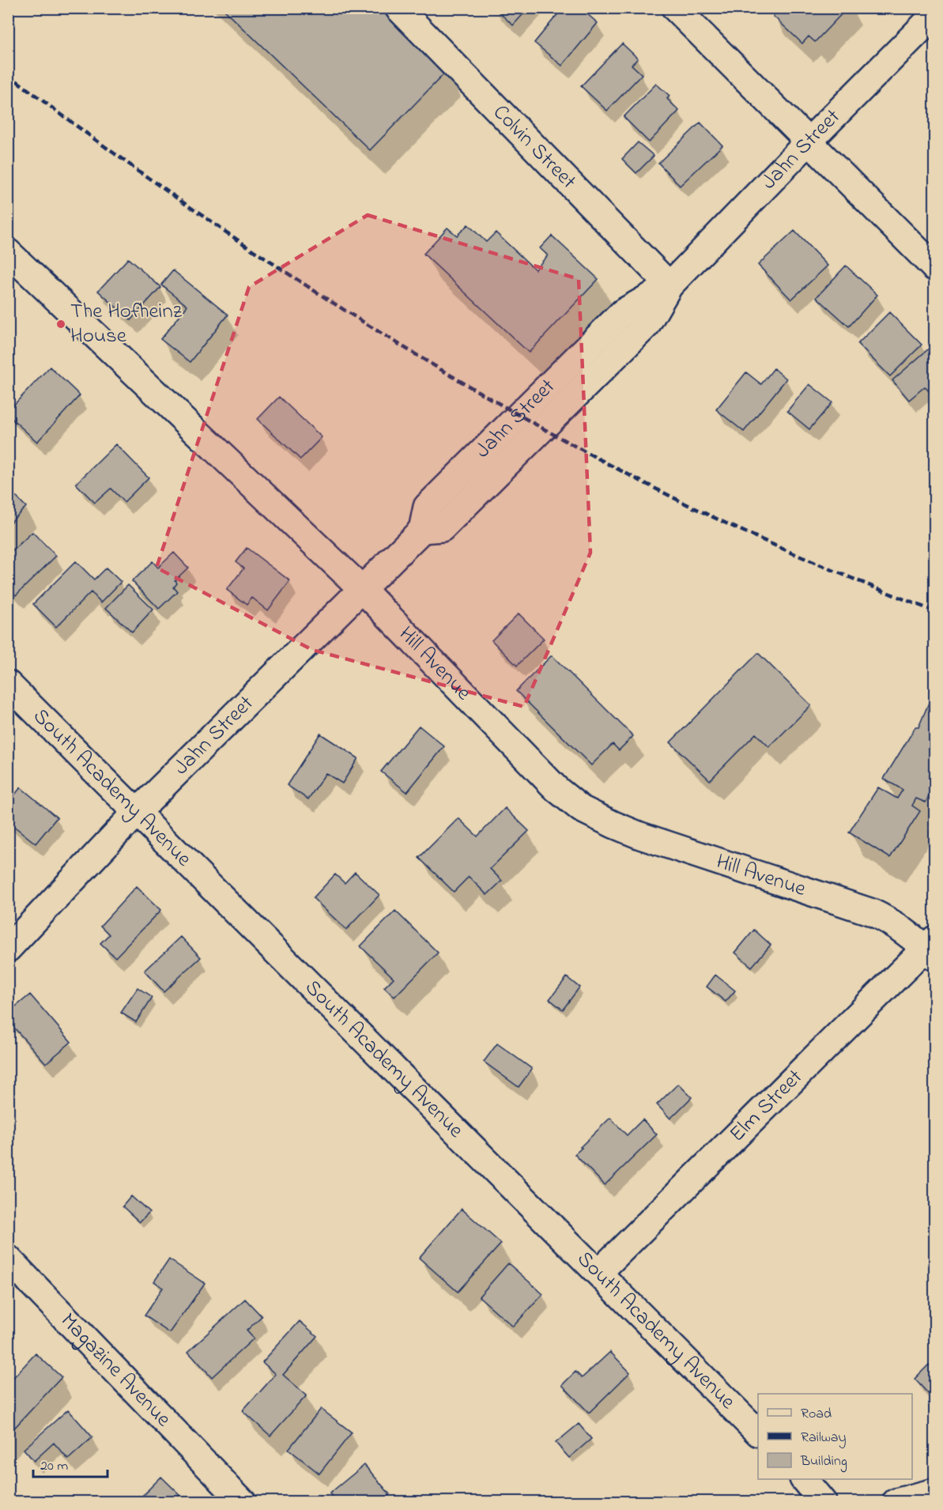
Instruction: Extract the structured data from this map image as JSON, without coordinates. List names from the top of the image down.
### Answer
{
  "streets": {
    "street": [
      "Colvin Street",
      "Jahn Street",
      "Hill Avenue",
      "South Academy Avenue",
      "Elm Street",
      "Magazine Avenue"
    ]
  },
  "crossings": [
    ["Colvin Street", "Jahn Street"],
    ["Jahn Street", "Hill Avenue"],
    ["Jahn Street", "South Academy Avenue"],
    ["Hill Avenue", "Elm Street"],
    ["South Academy Avenue", "Elm Street"]
  ],
  "places": ["The Hofheinz House"],
  "legend": ["Road", "Railway", "Building"],
  "scale_bar": "20 m"
}
